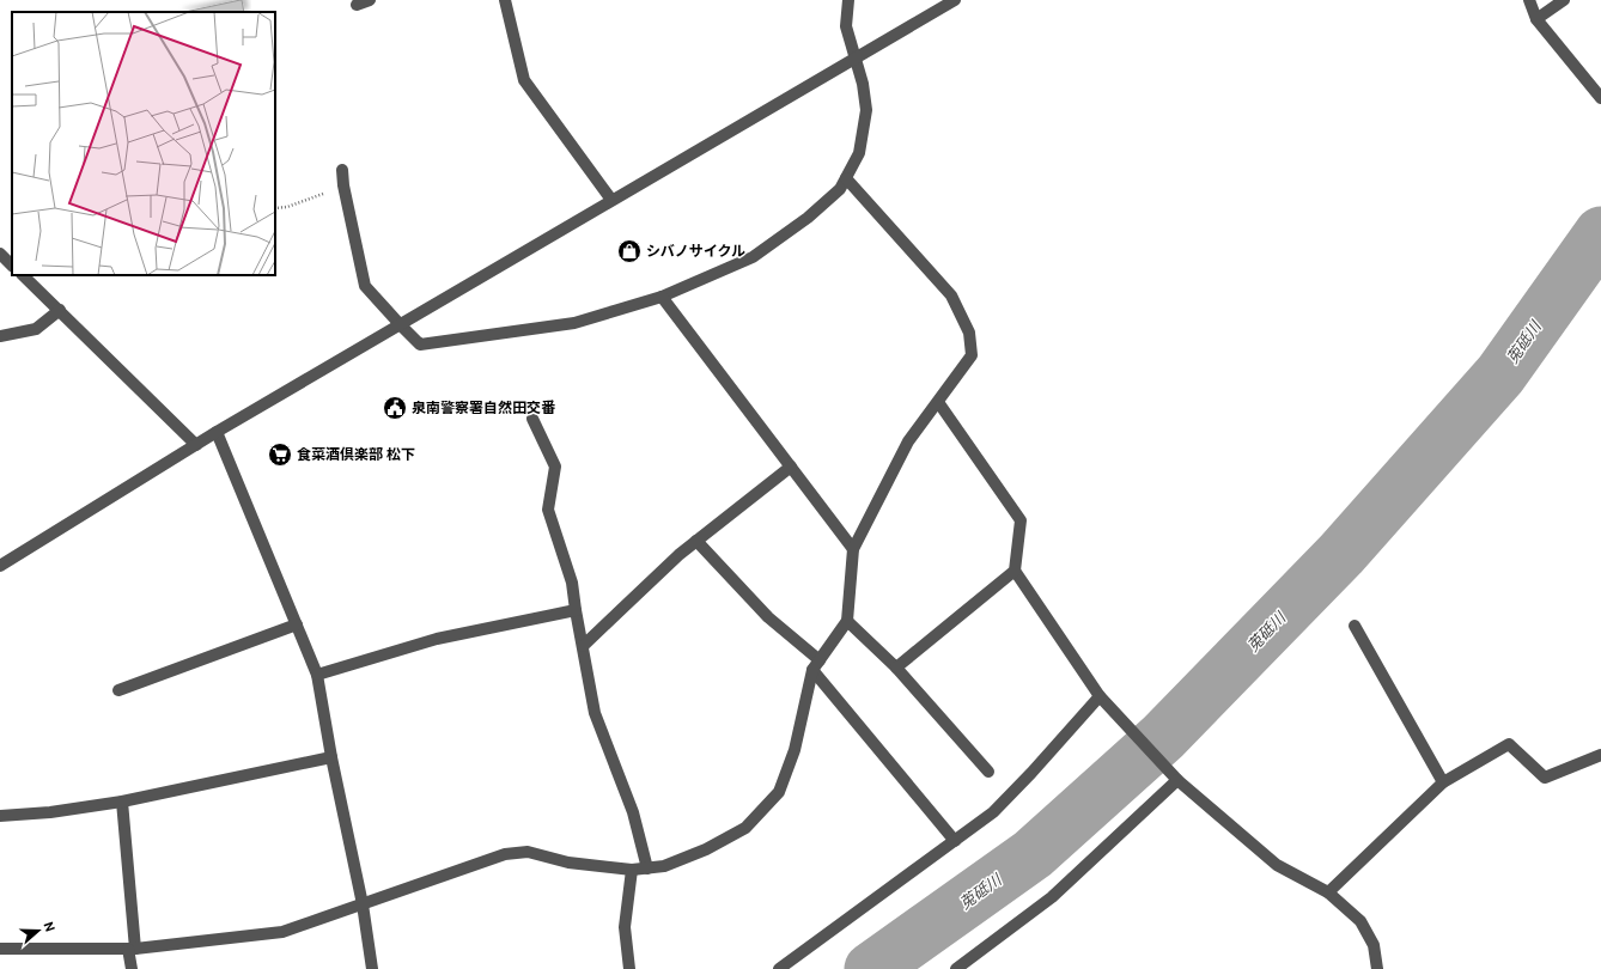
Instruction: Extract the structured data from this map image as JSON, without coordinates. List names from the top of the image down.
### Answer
{
  "water": ["莵砥川"],
  "places": {
    "shop": ["シバノサイクル"],
    "public building": ["泉南警察署自然田交番"],
    "supermarket": ["食菜酒倶楽部 松下"]
  },
  "north": "right"
}
